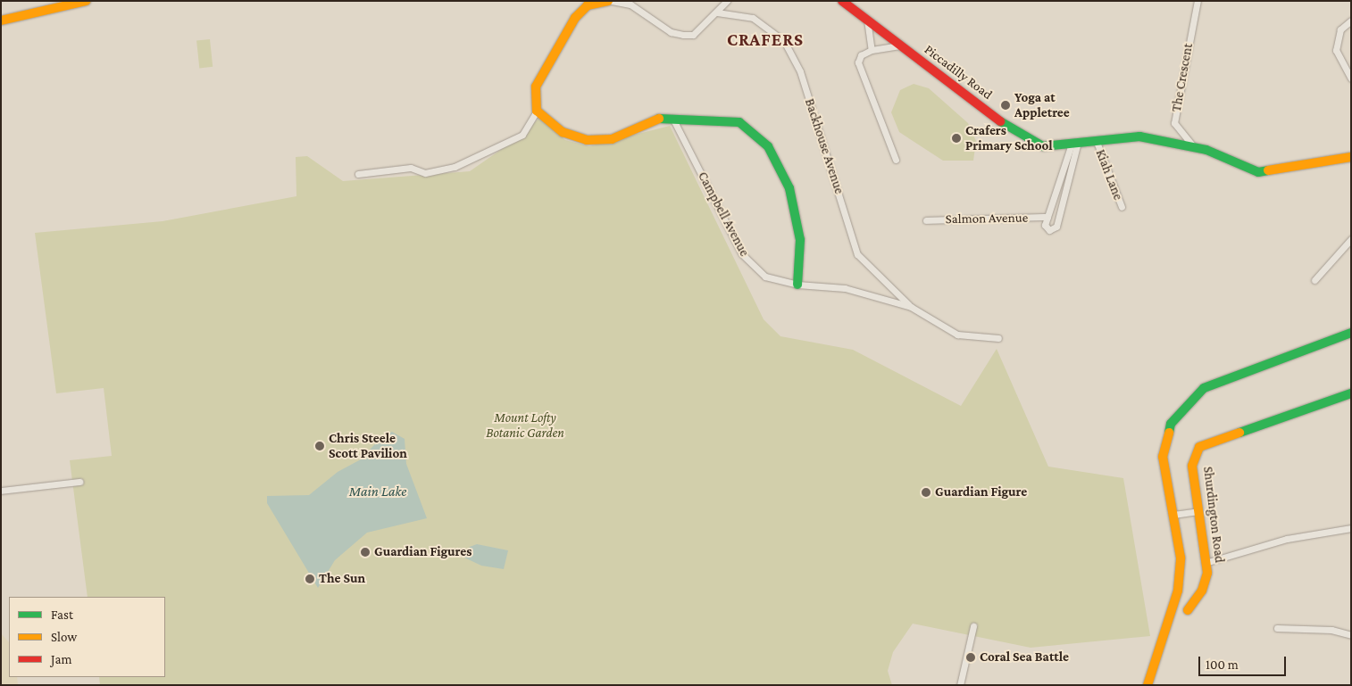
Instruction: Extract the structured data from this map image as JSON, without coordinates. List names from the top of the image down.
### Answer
{
  "streets": {
    "main road": ["Piccadilly Road", "Shurdington Road"],
    "street": [
      "The Crescent",
      "Backhouse Avenue",
      "Kiah Lane",
      "Campbell Avenue",
      "Salmon Avenue"
    ]
  },
  "crossings": [
    ["Piccadilly Road", "The Crescent"],
    ["Piccadilly Road", "Kiah Lane"],
    ["Backhouse Avenue", "Campbell Avenue"]
  ],
  "districts": ["CRAFERS"],
  "water": ["Main Lake"],
  "parks": ["Mount Lofty Botanic Garden"],
  "places": [
    "Yoga at Appletree",
    "Crafers Primary School",
    "Chris Steele Scott Pavilion",
    "Guardian Figure",
    "Guardian Figures",
    "The Sun",
    "Coral Sea Battle"
  ],
  "legend": ["Fast", "Slow", "Jam"],
  "scale_bar": "100 m"
}
